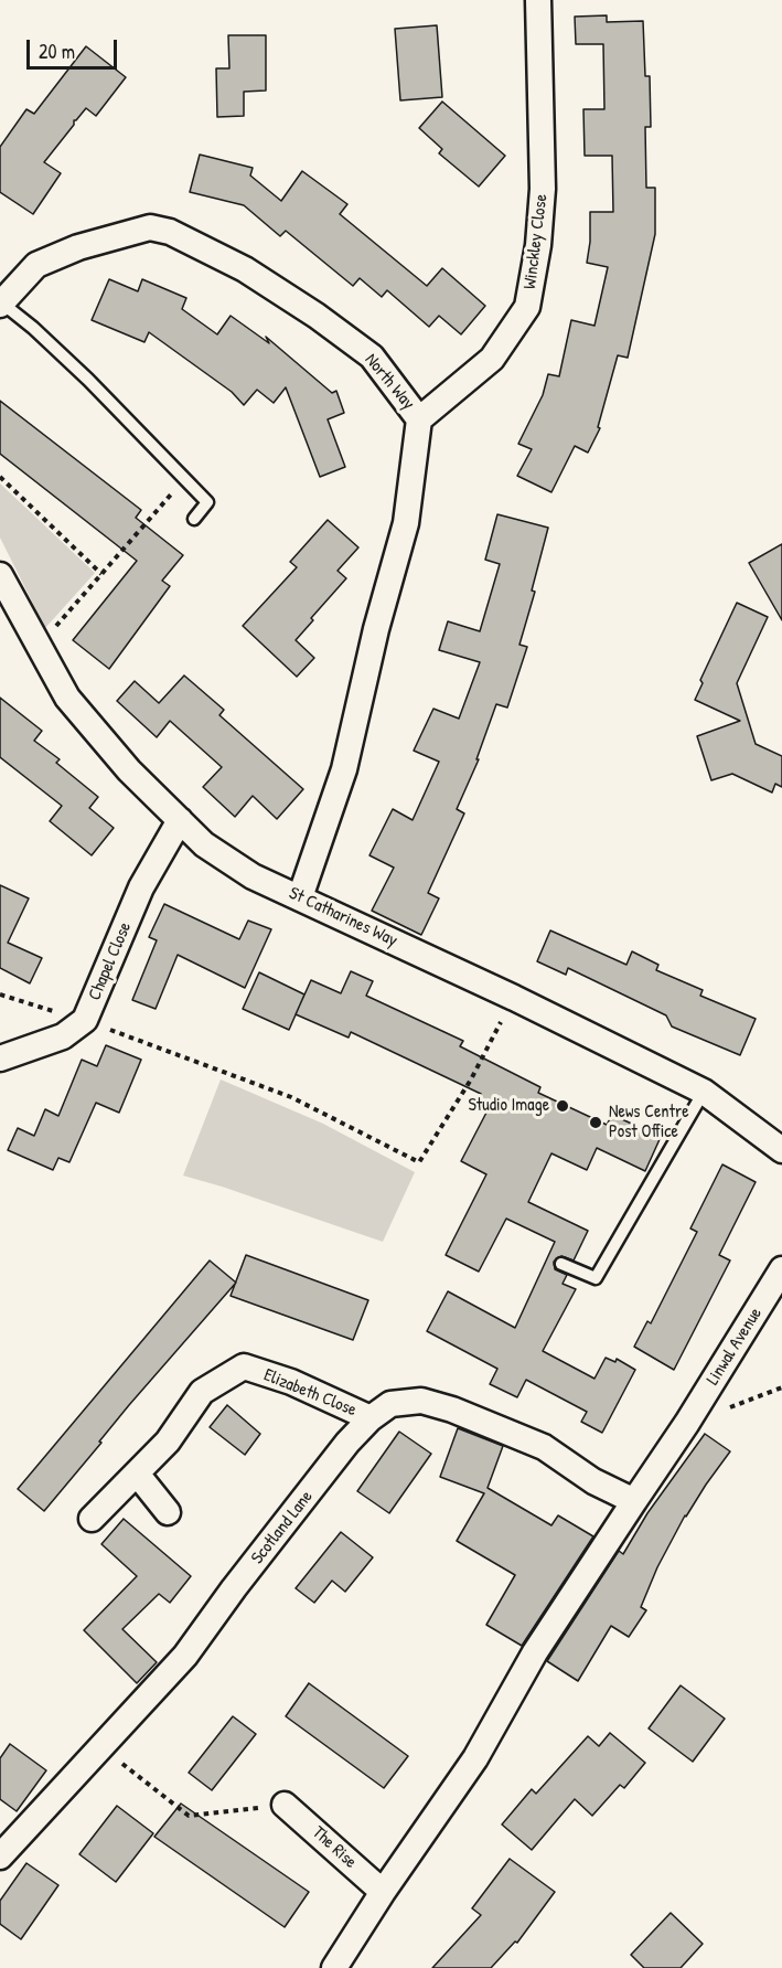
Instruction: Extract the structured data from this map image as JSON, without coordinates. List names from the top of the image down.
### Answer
{
  "streets": {
    "street": [
      "Winckley Close",
      "North Way",
      "St Catharines Way",
      "Chapel Close",
      "Linwal Avenue",
      "Elizabeth Close",
      "Scotland Lane",
      "The Rise"
    ]
  },
  "crossings": [
    ["Winckley Close", "North Way"],
    ["North Way", "St Catharines Way"],
    ["St Catharines Way", "Chapel Close"],
    ["Elizabeth Close", "Scotland Lane"]
  ],
  "places": ["Studio Image", "News Centre Post Office"],
  "scale_bar": "20 m"
}
